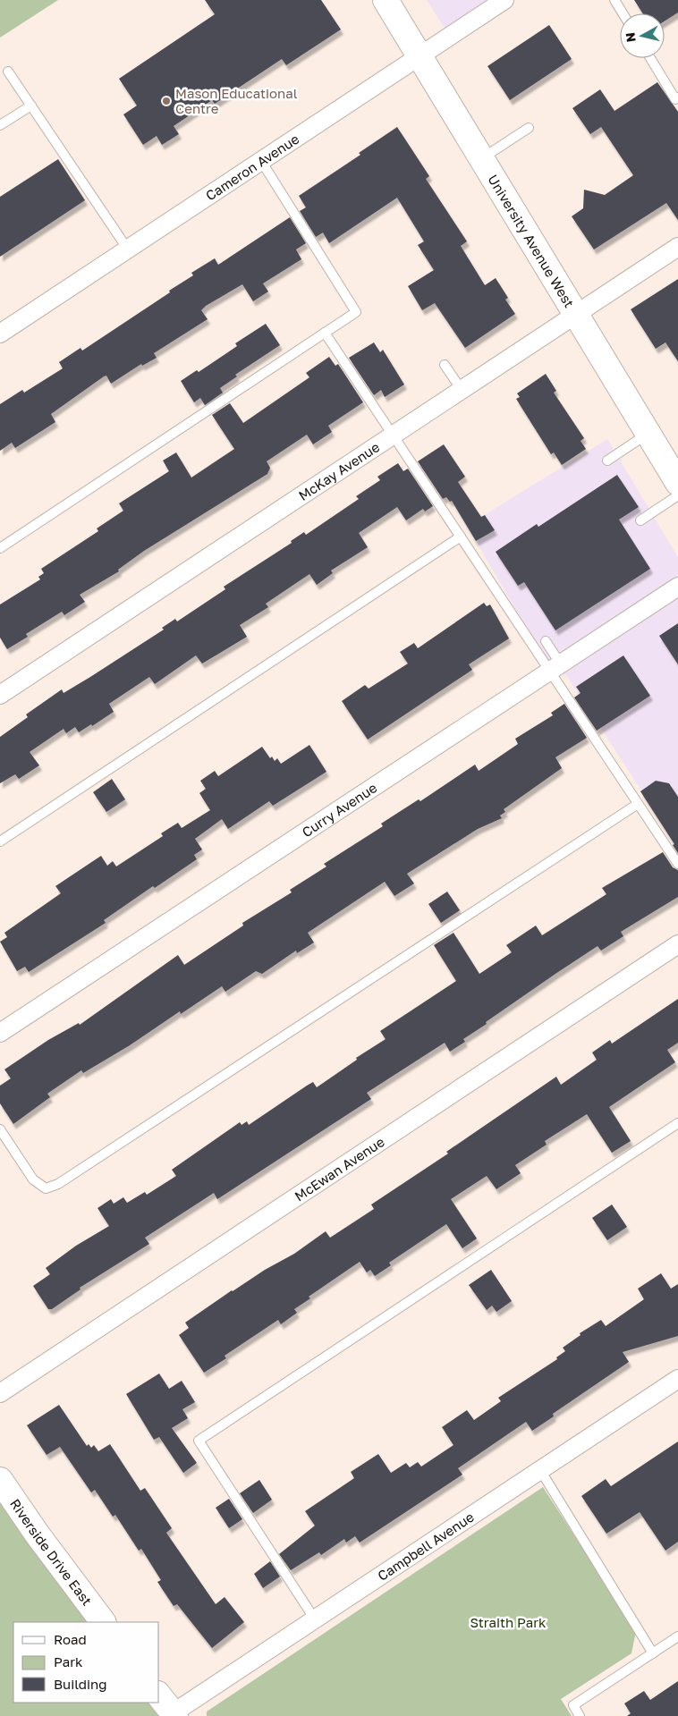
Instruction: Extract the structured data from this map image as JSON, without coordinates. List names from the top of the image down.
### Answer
{
  "streets": {
    "main road": ["University Avenue West", "Riverside Drive East"],
    "street": [
      "Cameron Avenue",
      "McKay Avenue",
      "Curry Avenue",
      "McEwan Avenue",
      "Campbell Avenue"
    ]
  },
  "crossings": [
    ["Cameron Avenue", "University Avenue West"],
    ["University Avenue West", "McKay Avenue"]
  ],
  "parks": ["Straith Park"],
  "places": ["Mason Educational Centre"],
  "legend": ["Road", "Park", "Building"],
  "north": "left"
}
